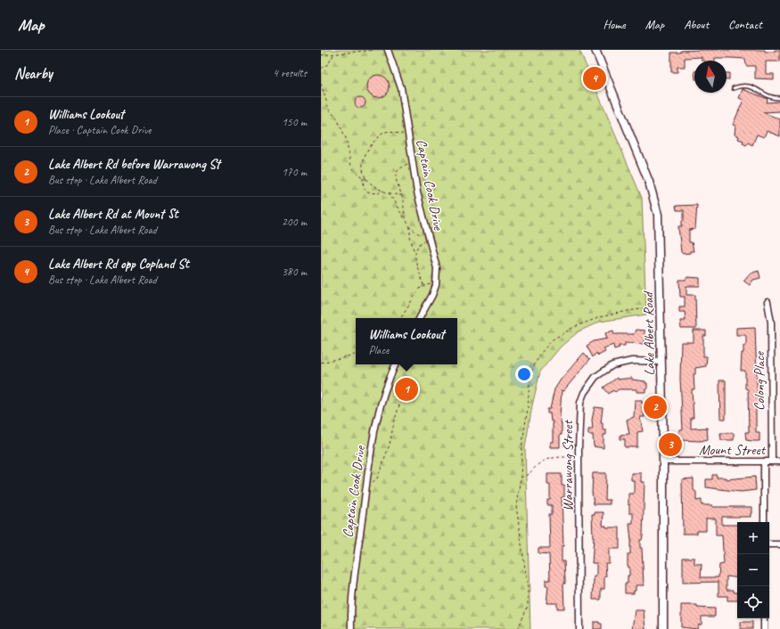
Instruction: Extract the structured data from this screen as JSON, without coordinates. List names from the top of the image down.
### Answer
{
  "streets": {
    "main road": ["Lake Albert Road"],
    "street": [
      "Captain Cook Drive",
      "Colong Place",
      "Mount Street",
      "Warrawong Street"
    ]
  },
  "crossings": [
    ["Lake Albert Road", "Mount Street"],
    ["Lake Albert Road", "Warrawong Street"],
    ["Colong Place", "Mount Street"]
  ],
  "north": "top",
  "page": {
    "header": "Map",
    "nav": [
      "Home",
      "Map",
      "About",
      "Contact"
    ],
    "heading": ["Nearby", "4 results"],
    "pins": [
      "4",
      "1",
      "2",
      "3"
    ],
    "list": [
      {
        "mark": "1",
        "name": "Williams Lookout",
        "note": "Place · Captain Cook Drive",
        "value": "150 m"
      },
      {
        "mark": "2",
        "name": "Lake Albert Rd before Warrawong St",
        "note": "Bus stop · Lake Albert Road",
        "value": "170 m"
      },
      {
        "mark": "3",
        "name": "Lake Albert Rd at Mount St",
        "note": "Bus stop · Lake Albert Road",
        "value": "200 m"
      },
      {
        "mark": "4",
        "name": "Lake Albert Rd opp Copland St",
        "note": "Bus stop · Lake Albert Road",
        "value": "380 m"
      }
    ],
    "popup": ["Williams Lookout", "Place"],
    "map_buttons": ["+", "−"]
  }
}
